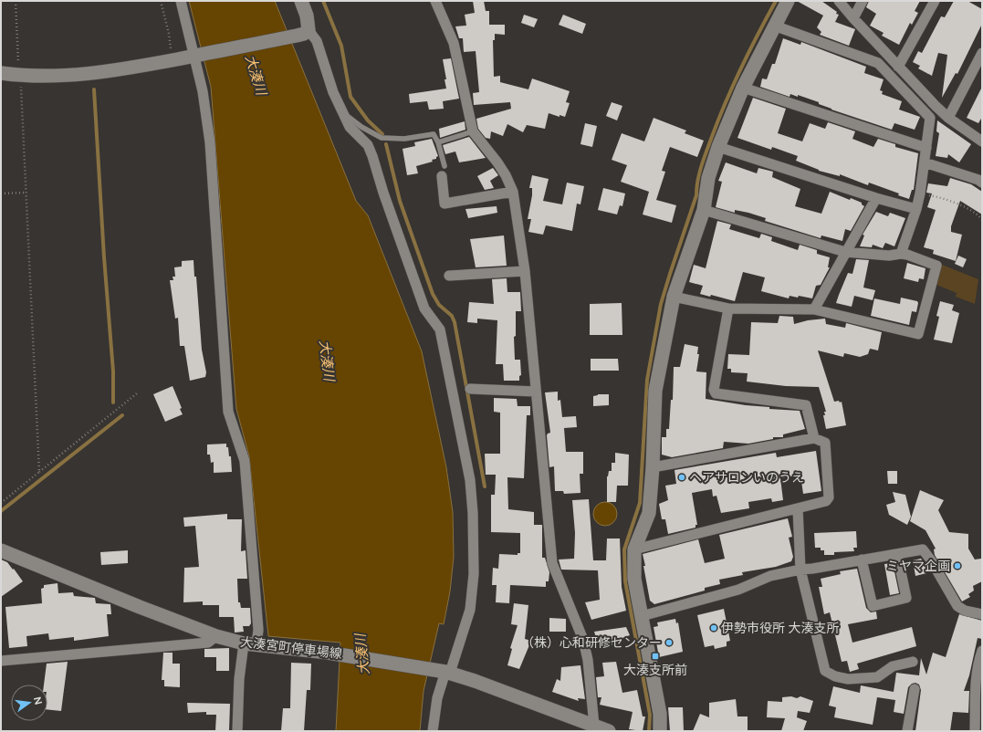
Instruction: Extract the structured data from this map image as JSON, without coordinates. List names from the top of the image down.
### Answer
{
  "streets": {
    "street": ["大湊宮町停車場線"]
  },
  "water": ["大湊川"],
  "places": {
    "other": [
      "ヘアサロンいのうえ",
      "ミヤマ企画",
      "伊勢市役所 大湊支所",
      "（株）心和研修センター"
    ],
    "transit": ["大湊支所前"]
  },
  "north": "right"
}
